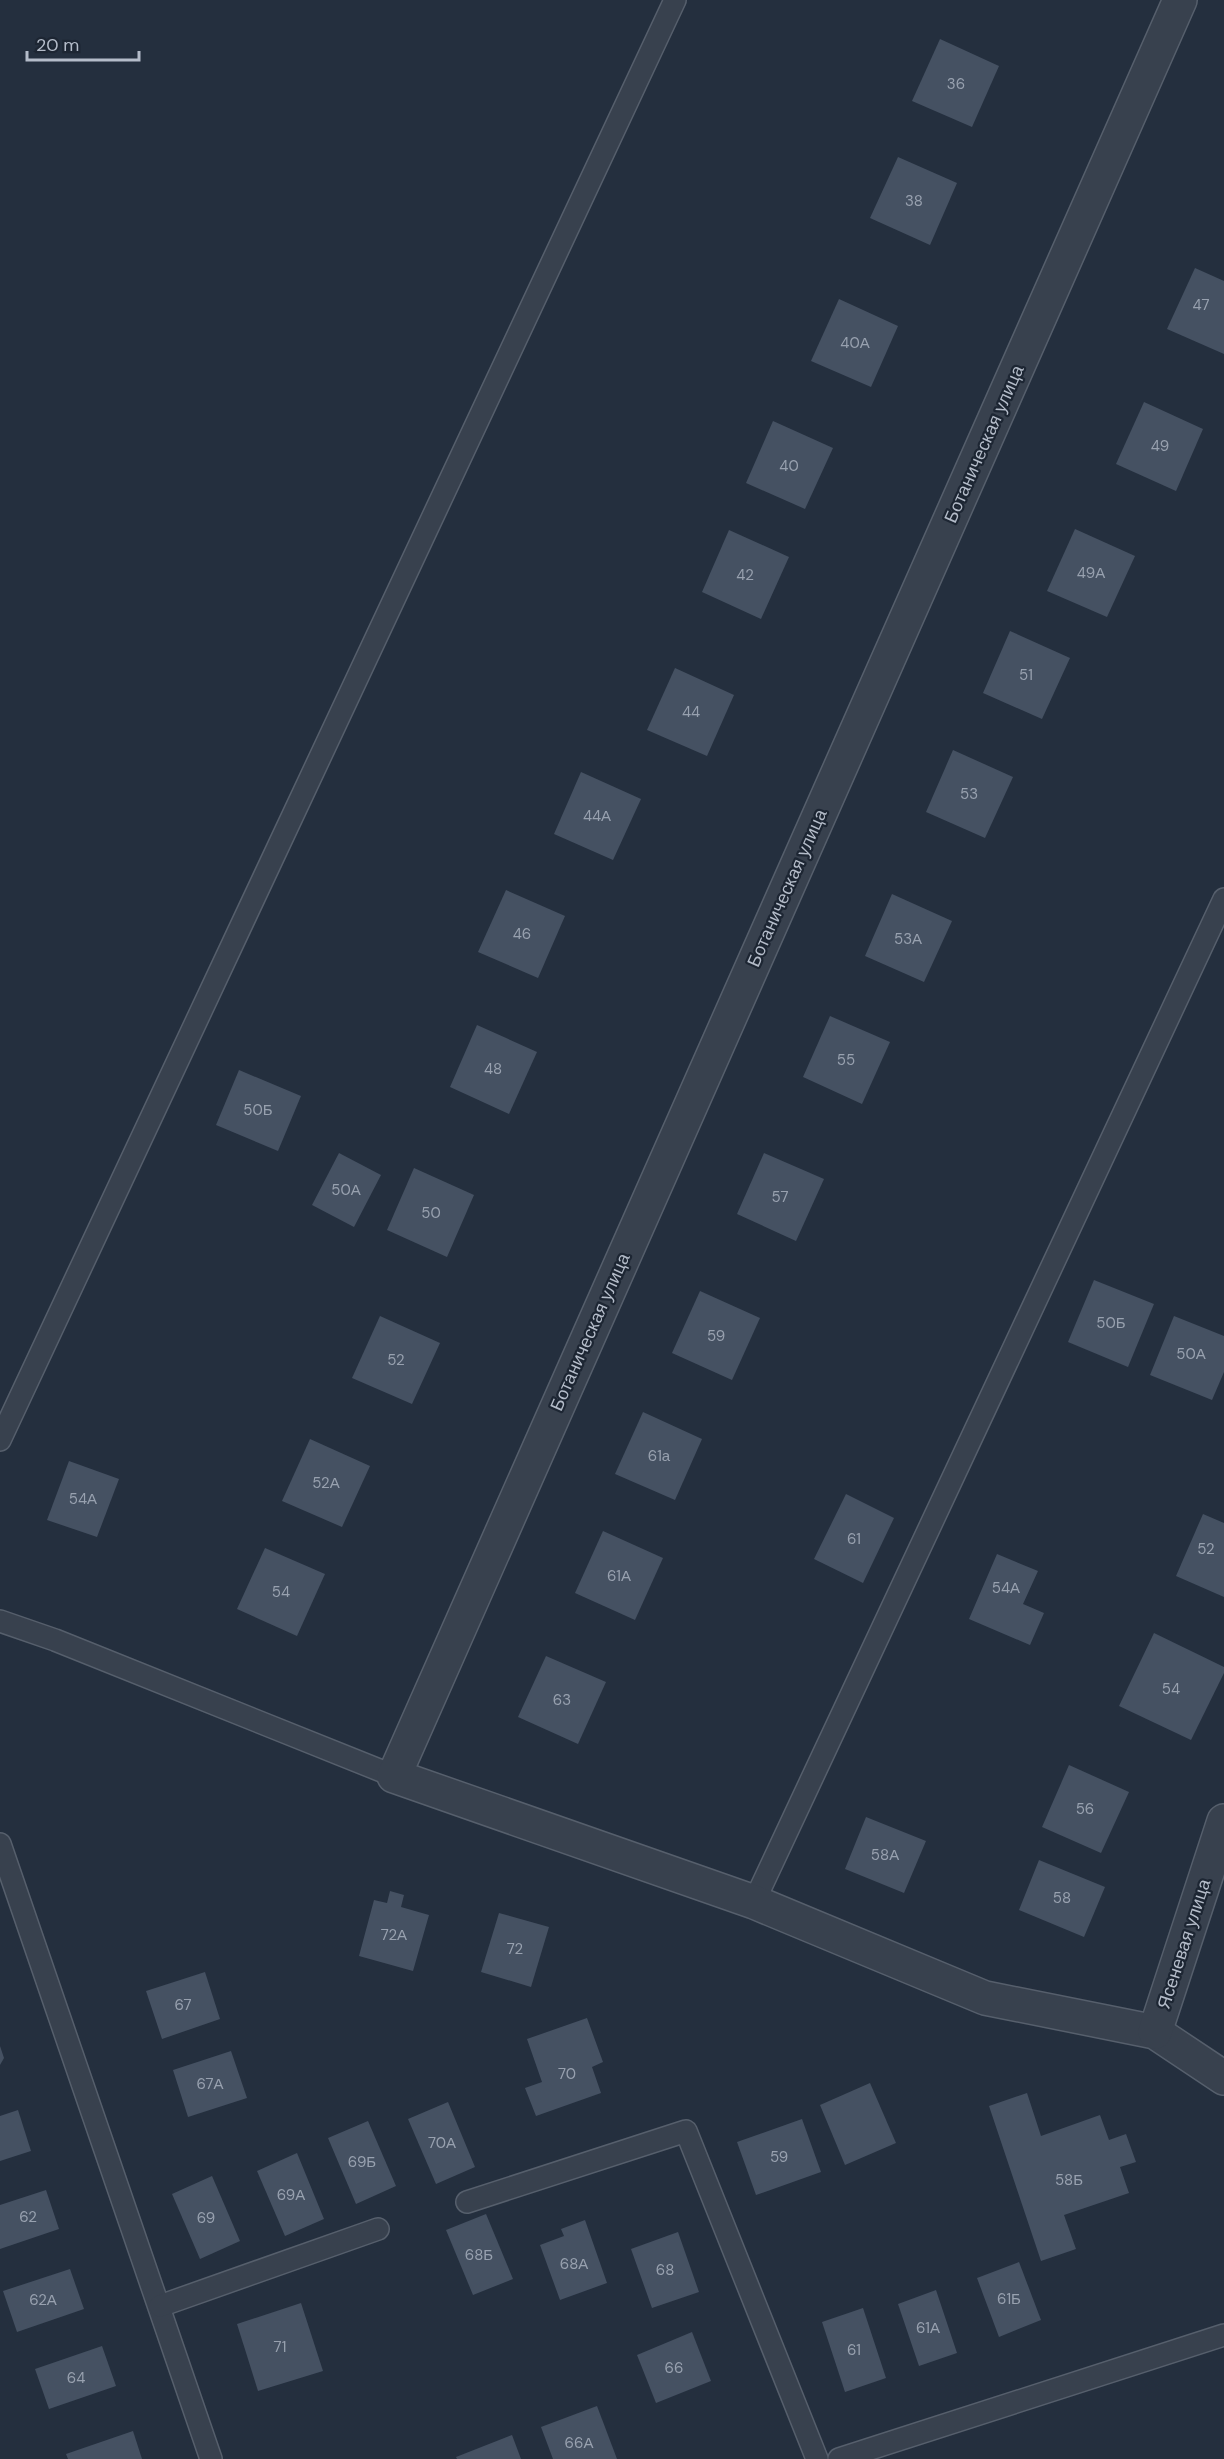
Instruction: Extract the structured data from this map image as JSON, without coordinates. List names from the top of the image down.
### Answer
{
  "streets": {
    "street": ["Ботаническая улица", "Ясеневая улица"]
  },
  "house_numbers": [
    "36",
    "38",
    "47",
    "40А",
    "49",
    "40",
    "49А",
    "42",
    "51",
    "44",
    "53",
    "44А",
    "46",
    "53А",
    "55",
    "48",
    "50Б",
    "50А",
    "57",
    "50",
    "50Б",
    "59",
    "50А",
    "52",
    "61а",
    "52А",
    "54А",
    "61",
    "52",
    "61А",
    "54А",
    "54",
    "54",
    "63",
    "56",
    "58А",
    "58",
    "72А",
    "72",
    "67",
    "70",
    "67А",
    "70А",
    "59",
    "69Б",
    "58Б",
    "69А",
    "62",
    "69",
    "68Б",
    "68А",
    "68",
    "61Б",
    "62А",
    "61А",
    "71",
    "61",
    "66",
    "64",
    "66А"
  ],
  "scale_bar": "20 m"
}
